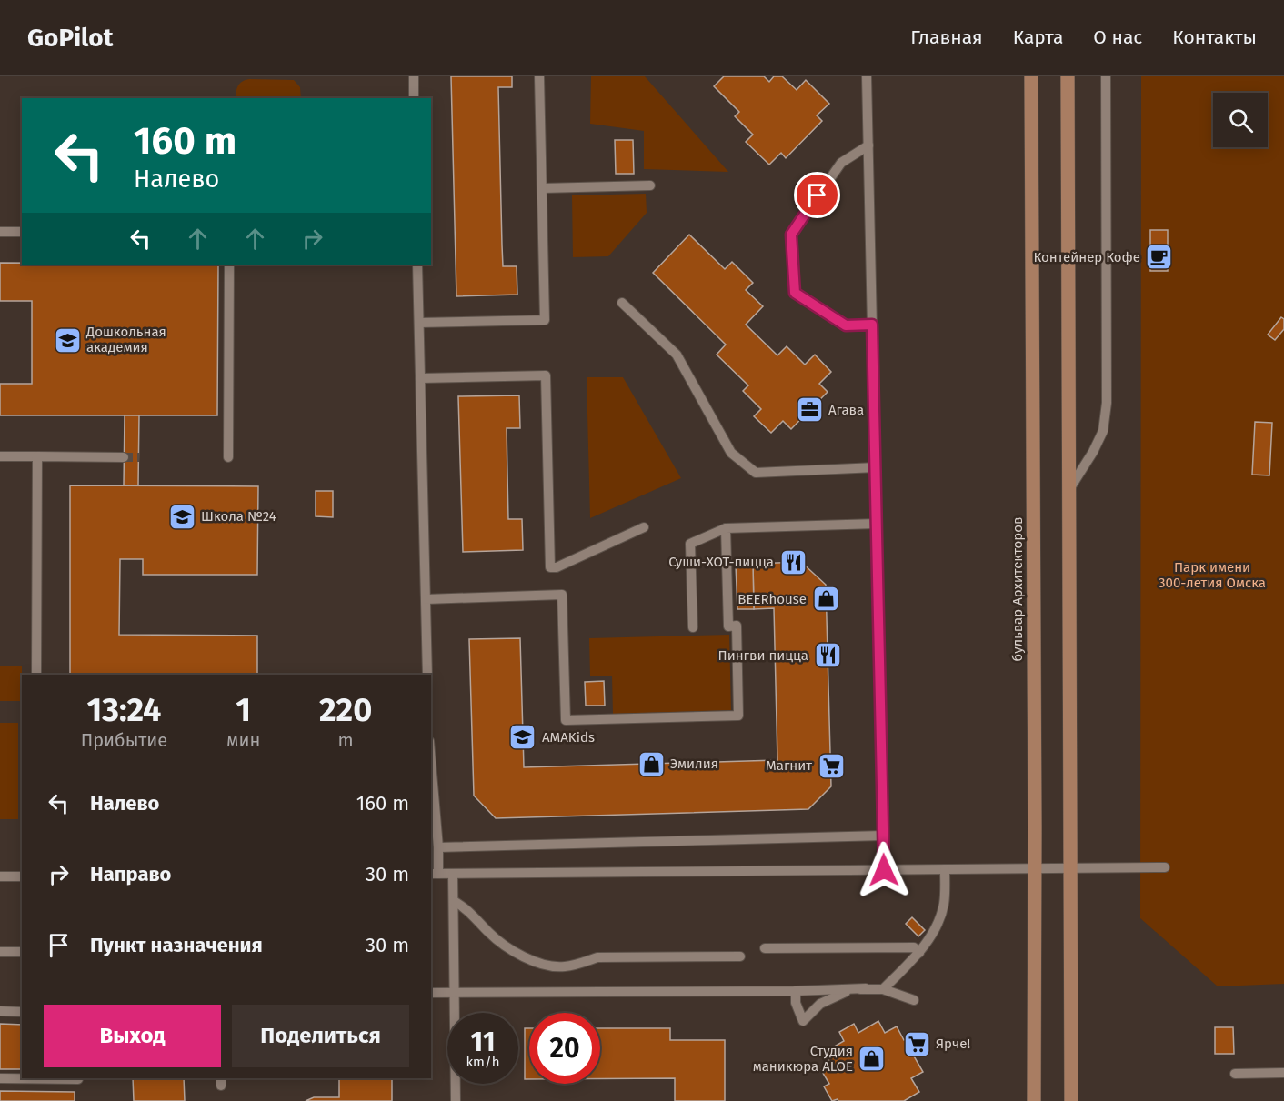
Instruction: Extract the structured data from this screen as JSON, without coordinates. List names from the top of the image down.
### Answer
{
  "streets": {
    "main road": ["бульвар Архитекторов"]
  },
  "parks": ["Парк имени 300-летия Омска"],
  "places": {
    "cafe": ["Контейнер Кофе"],
    "school or university": ["Дошкольная академия", "Школа №24", "AMAKids"],
    "office": ["Агава"],
    "restaurant": ["Суши-ХОТ-пицца", "Пингви пицца"],
    "shop": ["BEERhouse", "Эмилия", "Студия маникюра ALOE"],
    "supermarket": ["Магнит", "Ярче!"]
  },
  "page": {
    "header": "GoPilot",
    "nav": [
      "Главная",
      "Карта",
      "О нас",
      "Контакты"
    ],
    "turn": ["160 m", "Налево"],
    "eta": [
      "13:24",
      "Прибытие",
      "1",
      "мин",
      "220",
      "m"
    ],
    "list": [
      {
        "name": "Налево",
        "value": "160 m"
      },
      {
        "name": "Направо",
        "value": "30 m"
      },
      {
        "name": "Пункт назначения",
        "value": "30 m"
      }
    ],
    "buttons": ["Выход", "Поделиться"],
    "speed": "11 km/h",
    "limit": "20"
  }
}
